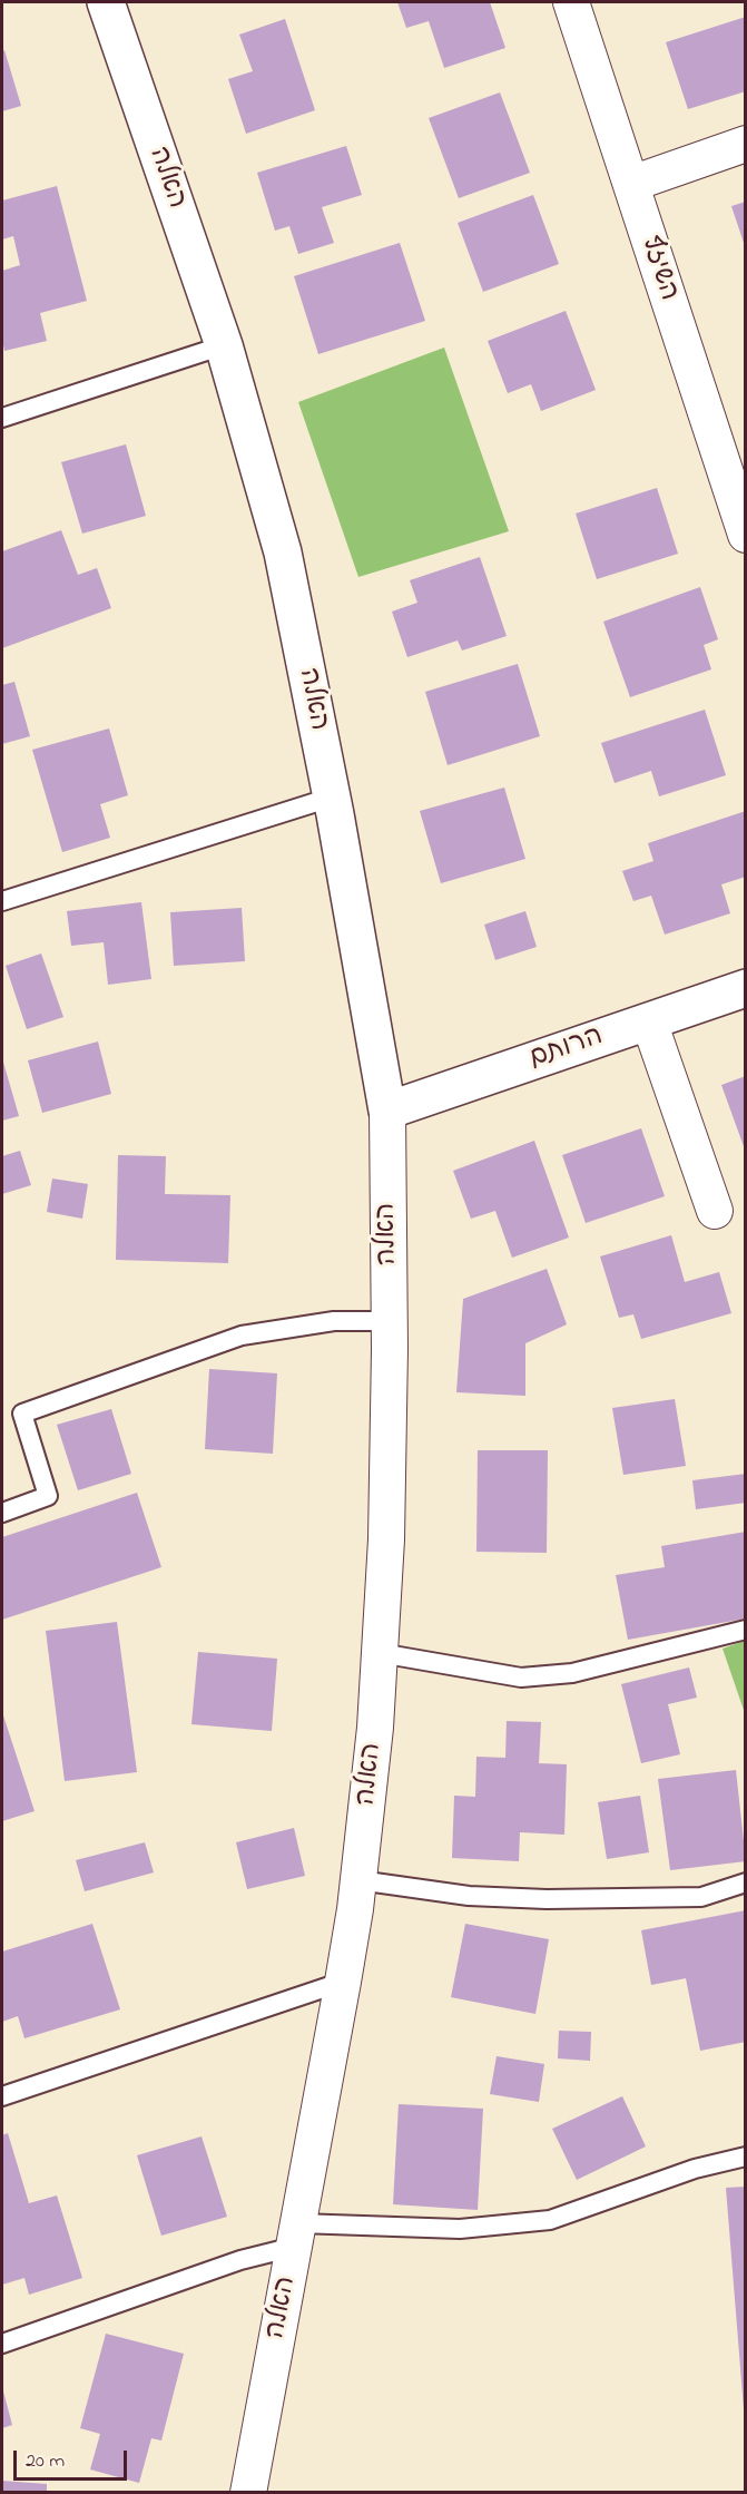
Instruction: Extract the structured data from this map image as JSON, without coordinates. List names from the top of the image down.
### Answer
{
  "streets": {
    "street": ["האלה", "השיזף", "הרותם"]
  },
  "crossings": [
    ["האלה", "הרותם"]
  ],
  "scale_bar": "20 m"
}
